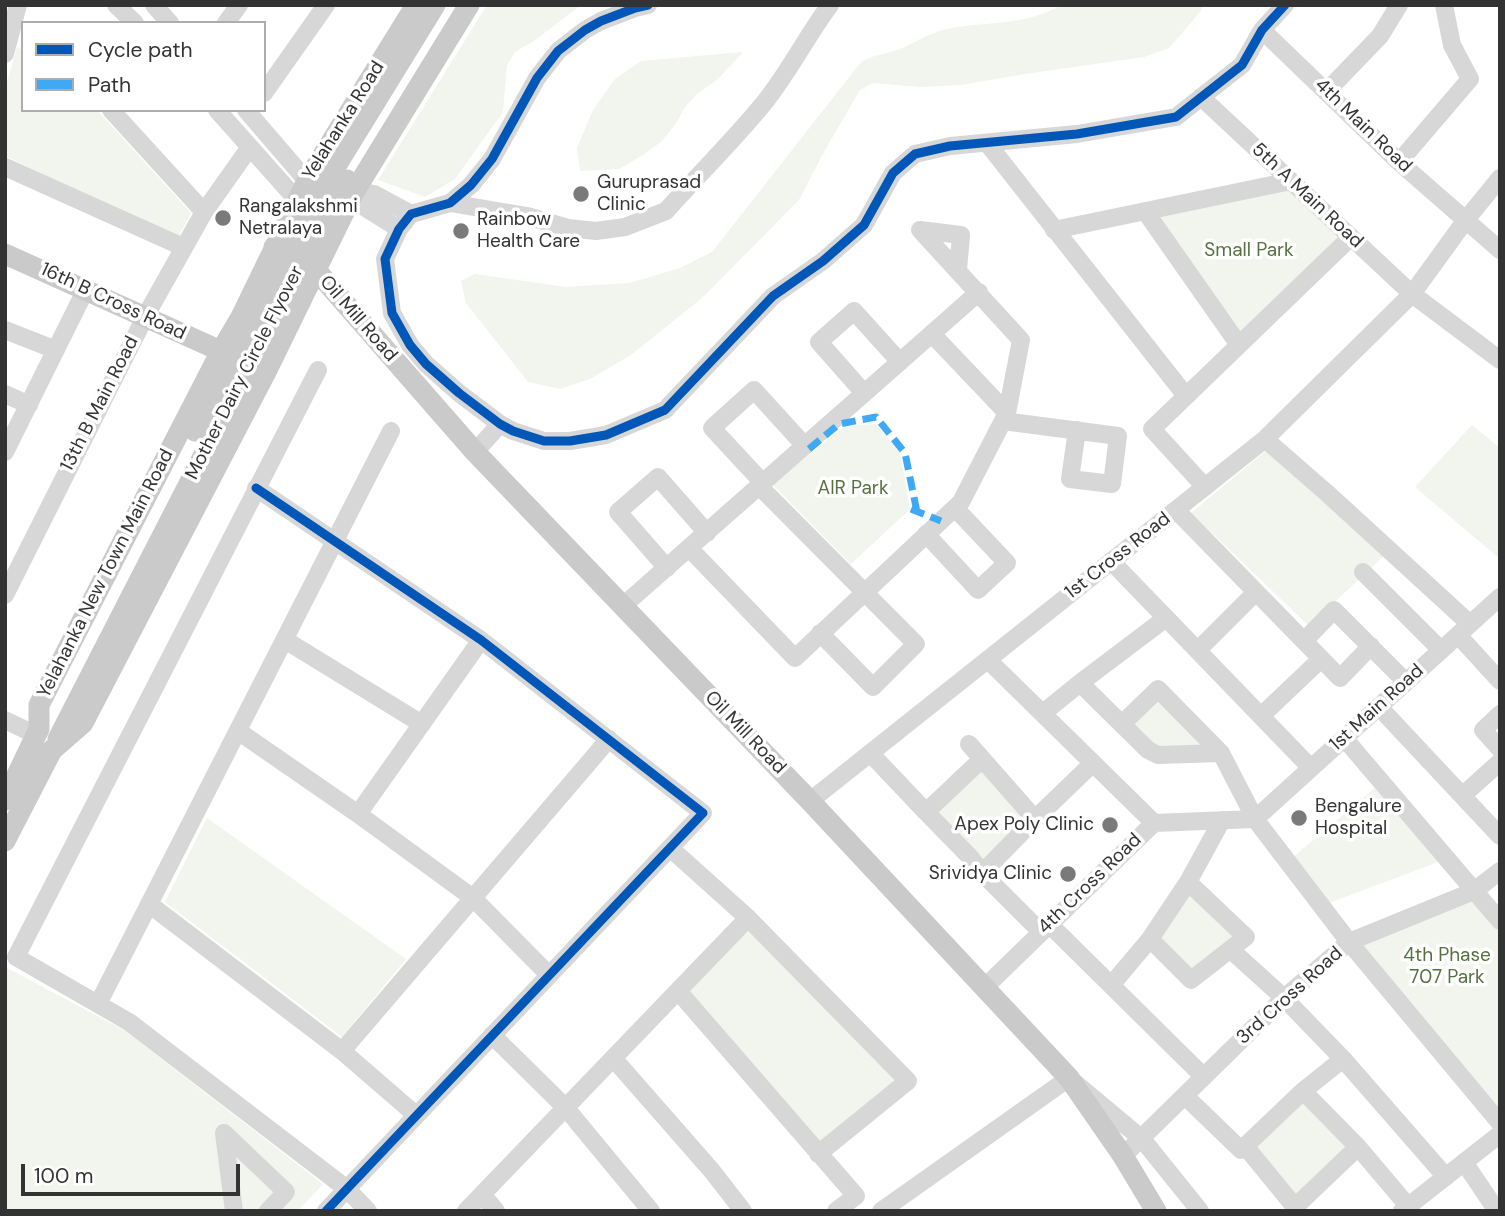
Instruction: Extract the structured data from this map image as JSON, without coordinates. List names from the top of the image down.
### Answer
{
  "streets": {
    "main road": [
      "Yelahanka Road",
      "16th B Cross Road",
      "Oil Mill Road",
      "Mother Dairy Circle Flyover",
      "Yelahanka New Town Main Road"
    ],
    "street": [
      "4th Main Road",
      "5th A Main Road",
      "13th B Main Road",
      "1st Cross Road",
      "1st Main Road",
      "4th Cross Road",
      "3rd Cross Road"
    ]
  },
  "crossings": [
    ["Yelahanka Road", "16th B Cross Road"],
    ["Yelahanka Road", "Yelahanka New Town Main Road"],
    ["5th A Main Road", "1st Cross Road"],
    ["16th B Cross Road", "13th B Main Road"],
    ["16th B Cross Road", "Yelahanka New Town Main Road"],
    ["Oil Mill Road", "1st Cross Road"],
    ["Oil Mill Road", "4th Cross Road"],
    ["Oil Mill Road", "3rd Cross Road"],
    ["Mother Dairy Circle Flyover", "Yelahanka New Town Main Road"],
    ["1st Main Road", "4th Cross Road"]
  ],
  "parks": ["Small Park", "AIR Park", "4th Phase 707 Park"],
  "places": [
    "Guruprasad Clinic",
    "Rangalakshmi Netralaya",
    "Rainbow Health Care",
    "Bengalure Hospital",
    "Apex Poly Clinic",
    "Srividya Clinic"
  ],
  "legend": ["Cycle path", "Path"],
  "scale_bar": "100 m"
}
